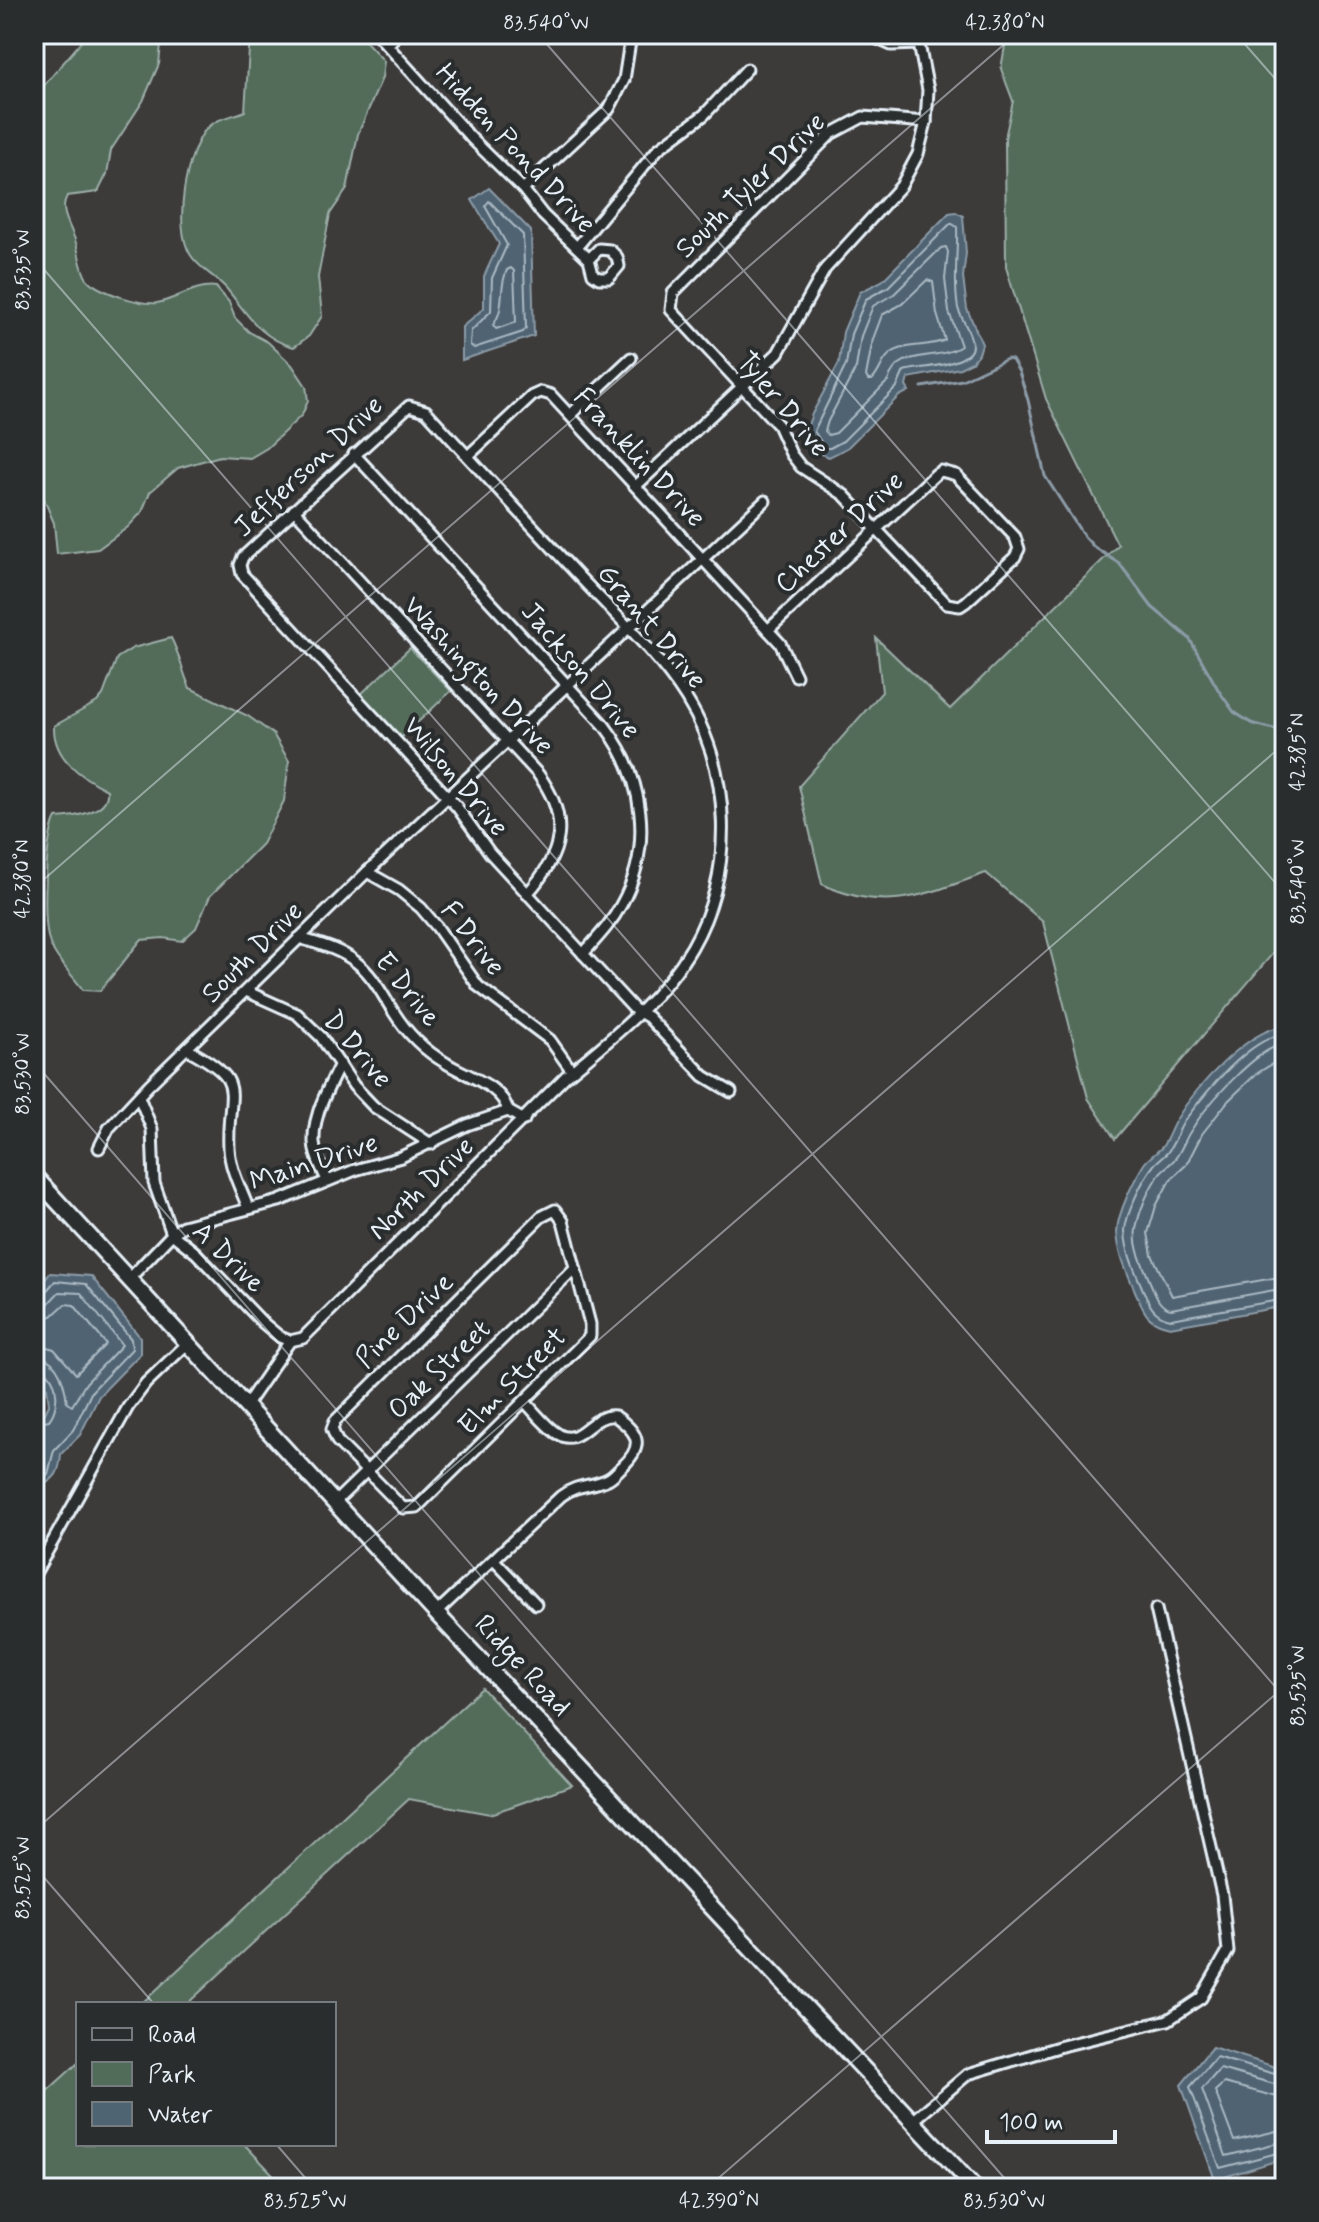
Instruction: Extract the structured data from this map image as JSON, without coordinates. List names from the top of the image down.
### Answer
{
  "streets": {
    "street": [
      "Hidden Pond Drive",
      "South Tyler Drive",
      "Tyler Drive",
      "Franklin Drive",
      "Jefferson Drive",
      "Chester Drive",
      "Grant Drive",
      "Jackson Drive",
      "Washington Drive",
      "Wilson Drive",
      "F Drive",
      "South Drive",
      "E Drive",
      "D Drive",
      "Main Drive",
      "North Drive",
      "A Drive",
      "Pine Drive",
      "Oak Street",
      "Elm Street",
      "Ridge Road"
    ]
  },
  "crossings": [
    ["South Tyler Drive", "Tyler Drive"],
    ["Tyler Drive", "Chester Drive"],
    ["Franklin Drive", "Chester Drive"],
    ["Franklin Drive", "Grant Drive"],
    ["Franklin Drive", "South Drive"],
    ["Jefferson Drive", "Grant Drive"],
    ["Jefferson Drive", "Jackson Drive"],
    ["Jefferson Drive", "Washington Drive"],
    ["Jefferson Drive", "Wilson Drive"],
    ["Grant Drive", "Wilson Drive"],
    ["Grant Drive", "South Drive"],
    ["Grant Drive", "North Drive"],
    ["Jackson Drive", "Wilson Drive"],
    ["Jackson Drive", "South Drive"],
    ["Washington Drive", "Wilson Drive"],
    ["Washington Drive", "South Drive"],
    ["Wilson Drive", "South Drive"],
    ["Wilson Drive", "North Drive"],
    ["F Drive", "South Drive"],
    ["F Drive", "North Drive"],
    ["South Drive", "E Drive"],
    ["South Drive", "D Drive"],
    ["South Drive", "A Drive"],
    ["E Drive", "Main Drive"],
    ["D Drive", "Main Drive"],
    ["Main Drive", "A Drive"],
    ["Main Drive", "Ridge Road"],
    ["North Drive", "A Drive"],
    ["North Drive", "Ridge Road"],
    ["Pine Drive", "Oak Street"],
    ["Pine Drive", "Elm Street"],
    ["Oak Street", "Elm Street"],
    ["Oak Street", "Ridge Road"]
  ],
  "legend": ["Road", "Park", "Water"],
  "scale_bar": "100 m",
  "coordinates": [
    "83.540°W",
    "42.380°N",
    "83.535°W",
    "42.385°N",
    "83.530°W",
    "83.525°W",
    "42.390°N"
  ]
}
